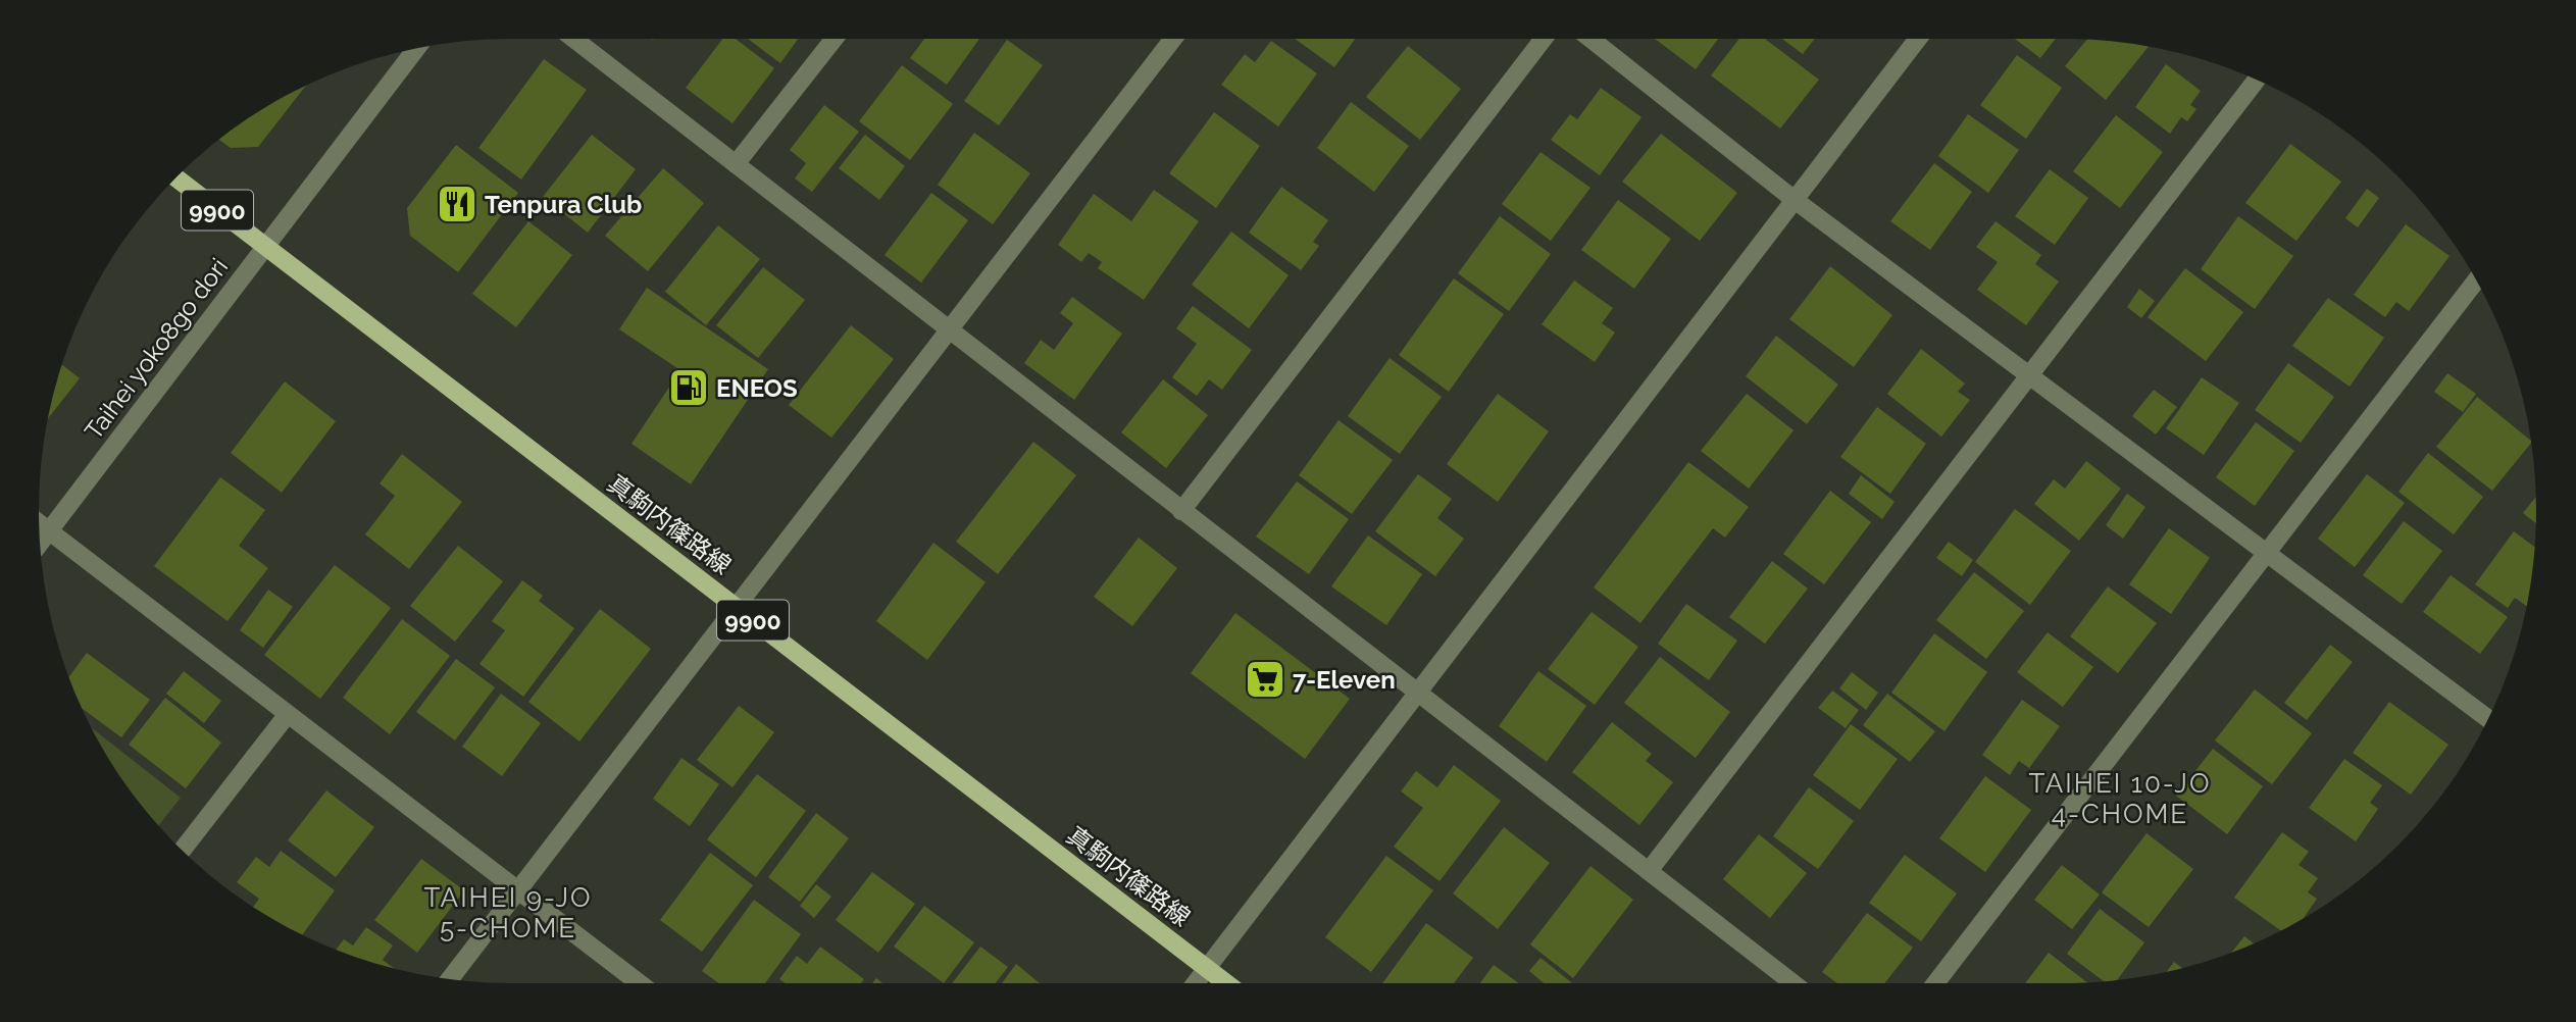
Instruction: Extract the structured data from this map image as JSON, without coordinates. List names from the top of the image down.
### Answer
{
  "streets": {
    "main road": ["9900", "真駒内篠路線"],
    "street": ["Taihei yoko8go dori"]
  },
  "crossings": [
    ["Taihei yoko8go dori", "真駒内篠路線"]
  ],
  "districts": ["TAIHEI 10-JO 4-CHOME", "TAIHEI 9-JO 5-CHOME"],
  "places": {
    "restaurant": ["Tenpura Club"],
    "fuel station": ["ENEOS"],
    "supermarket": ["7-Eleven"]
  }
}
